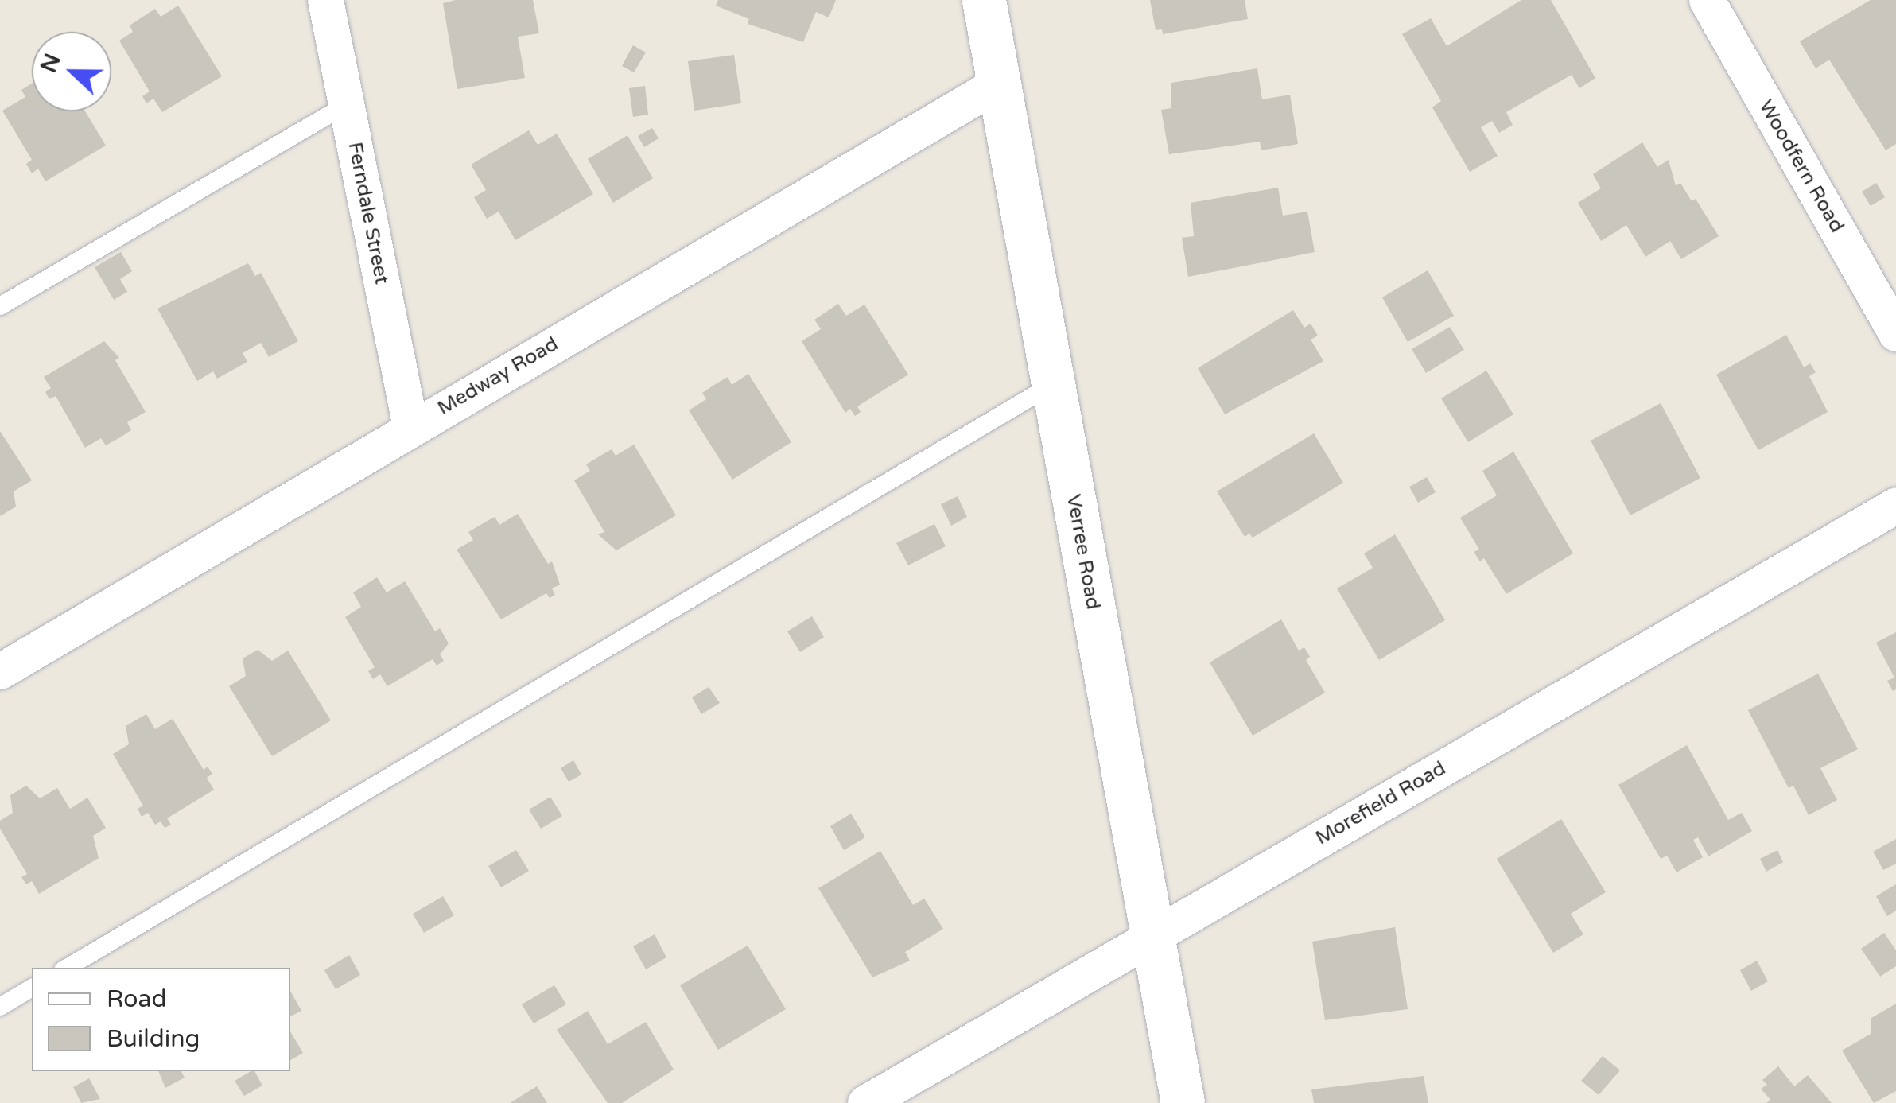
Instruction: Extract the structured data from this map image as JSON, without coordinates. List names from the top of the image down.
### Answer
{
  "streets": {
    "main road": ["Verree Road"],
    "street": [
      "Woodfern Road",
      "Ferndale Street",
      "Medway Road",
      "Morefield Road"
    ]
  },
  "crossings": [
    ["Ferndale Street", "Medway Road"],
    ["Medway Road", "Verree Road"],
    ["Verree Road", "Morefield Road"]
  ],
  "legend": ["Road", "Building"],
  "north": "left"
}
